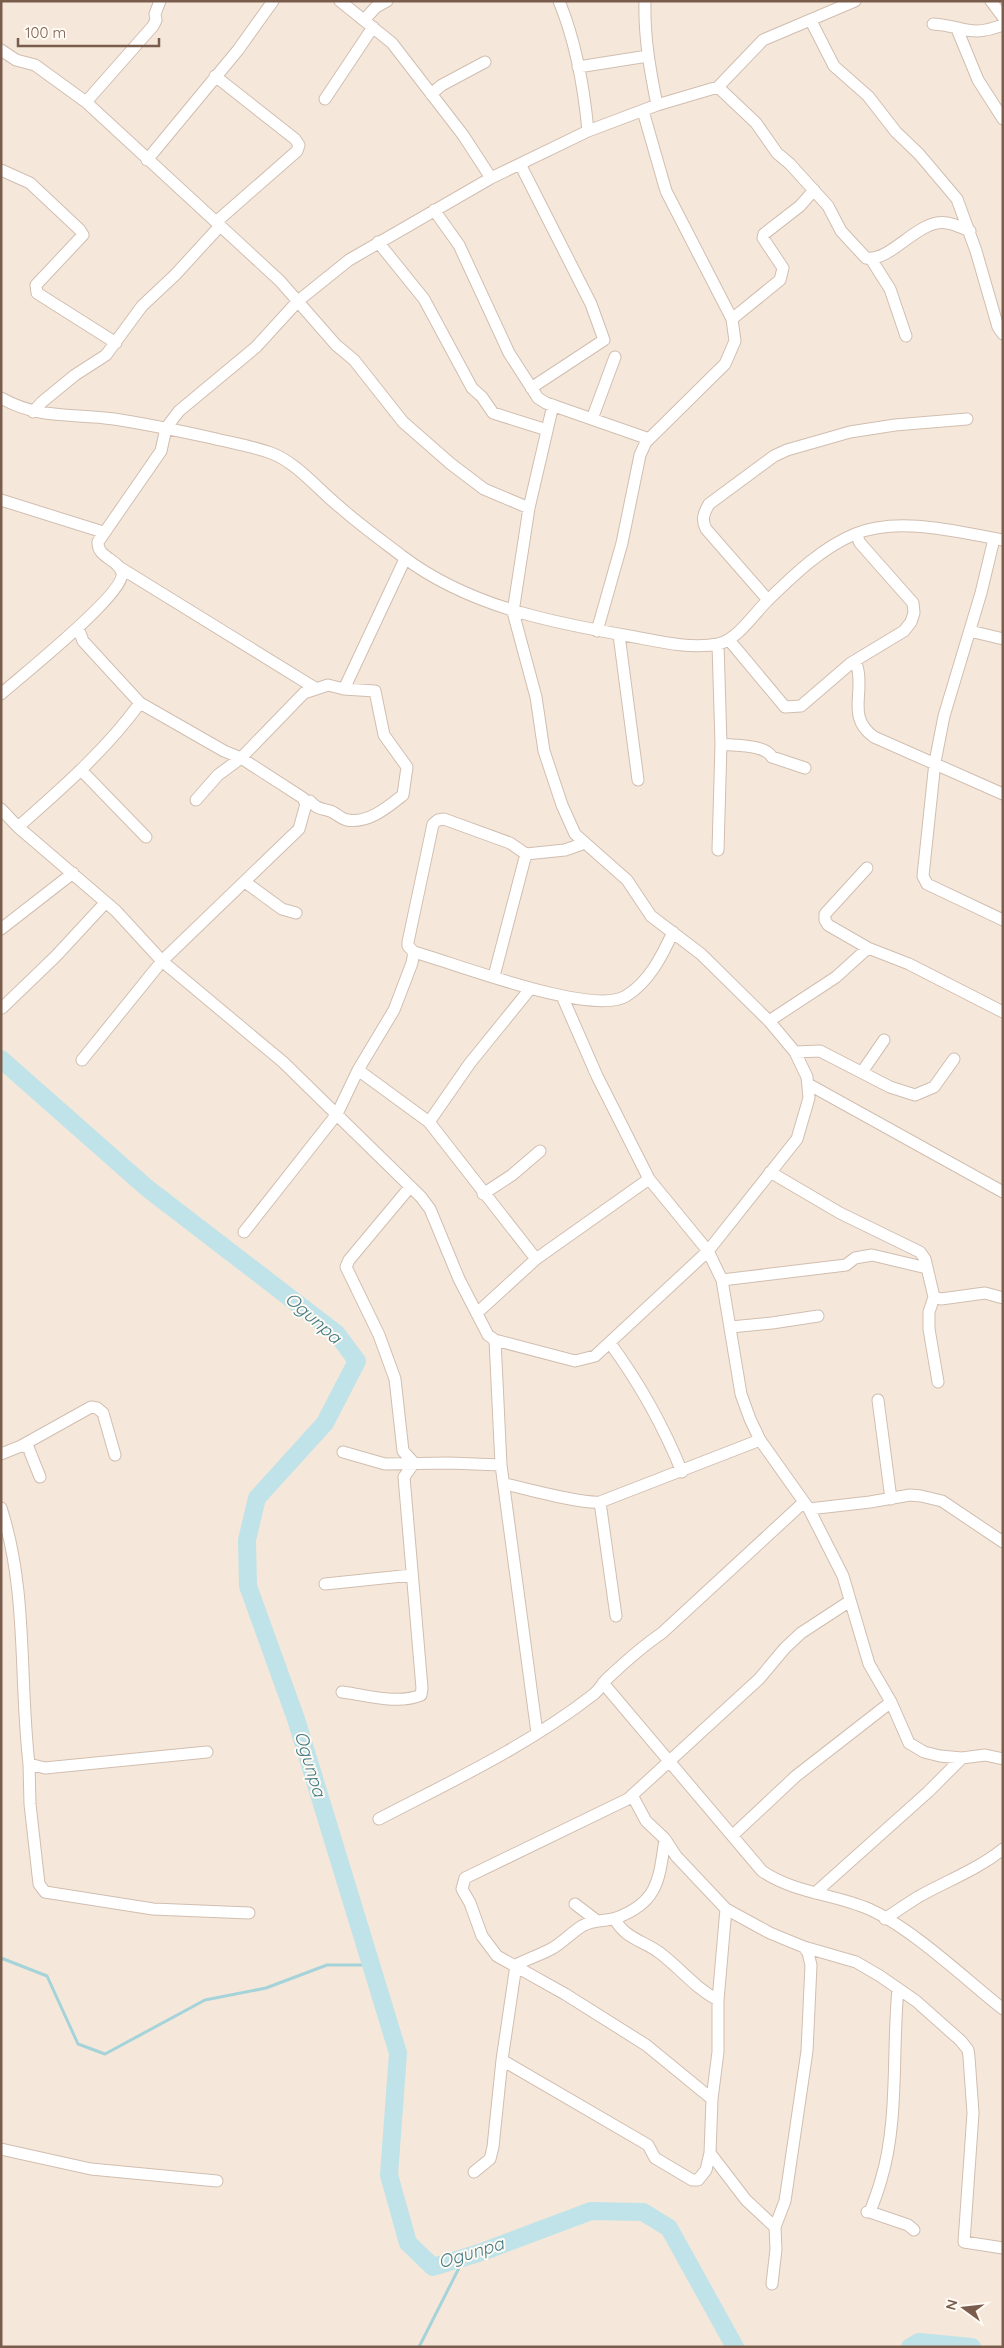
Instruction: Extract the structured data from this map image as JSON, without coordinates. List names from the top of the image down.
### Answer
{
  "water": ["Ogunpa"],
  "scale_bar": "100 m",
  "north": "left"
}
